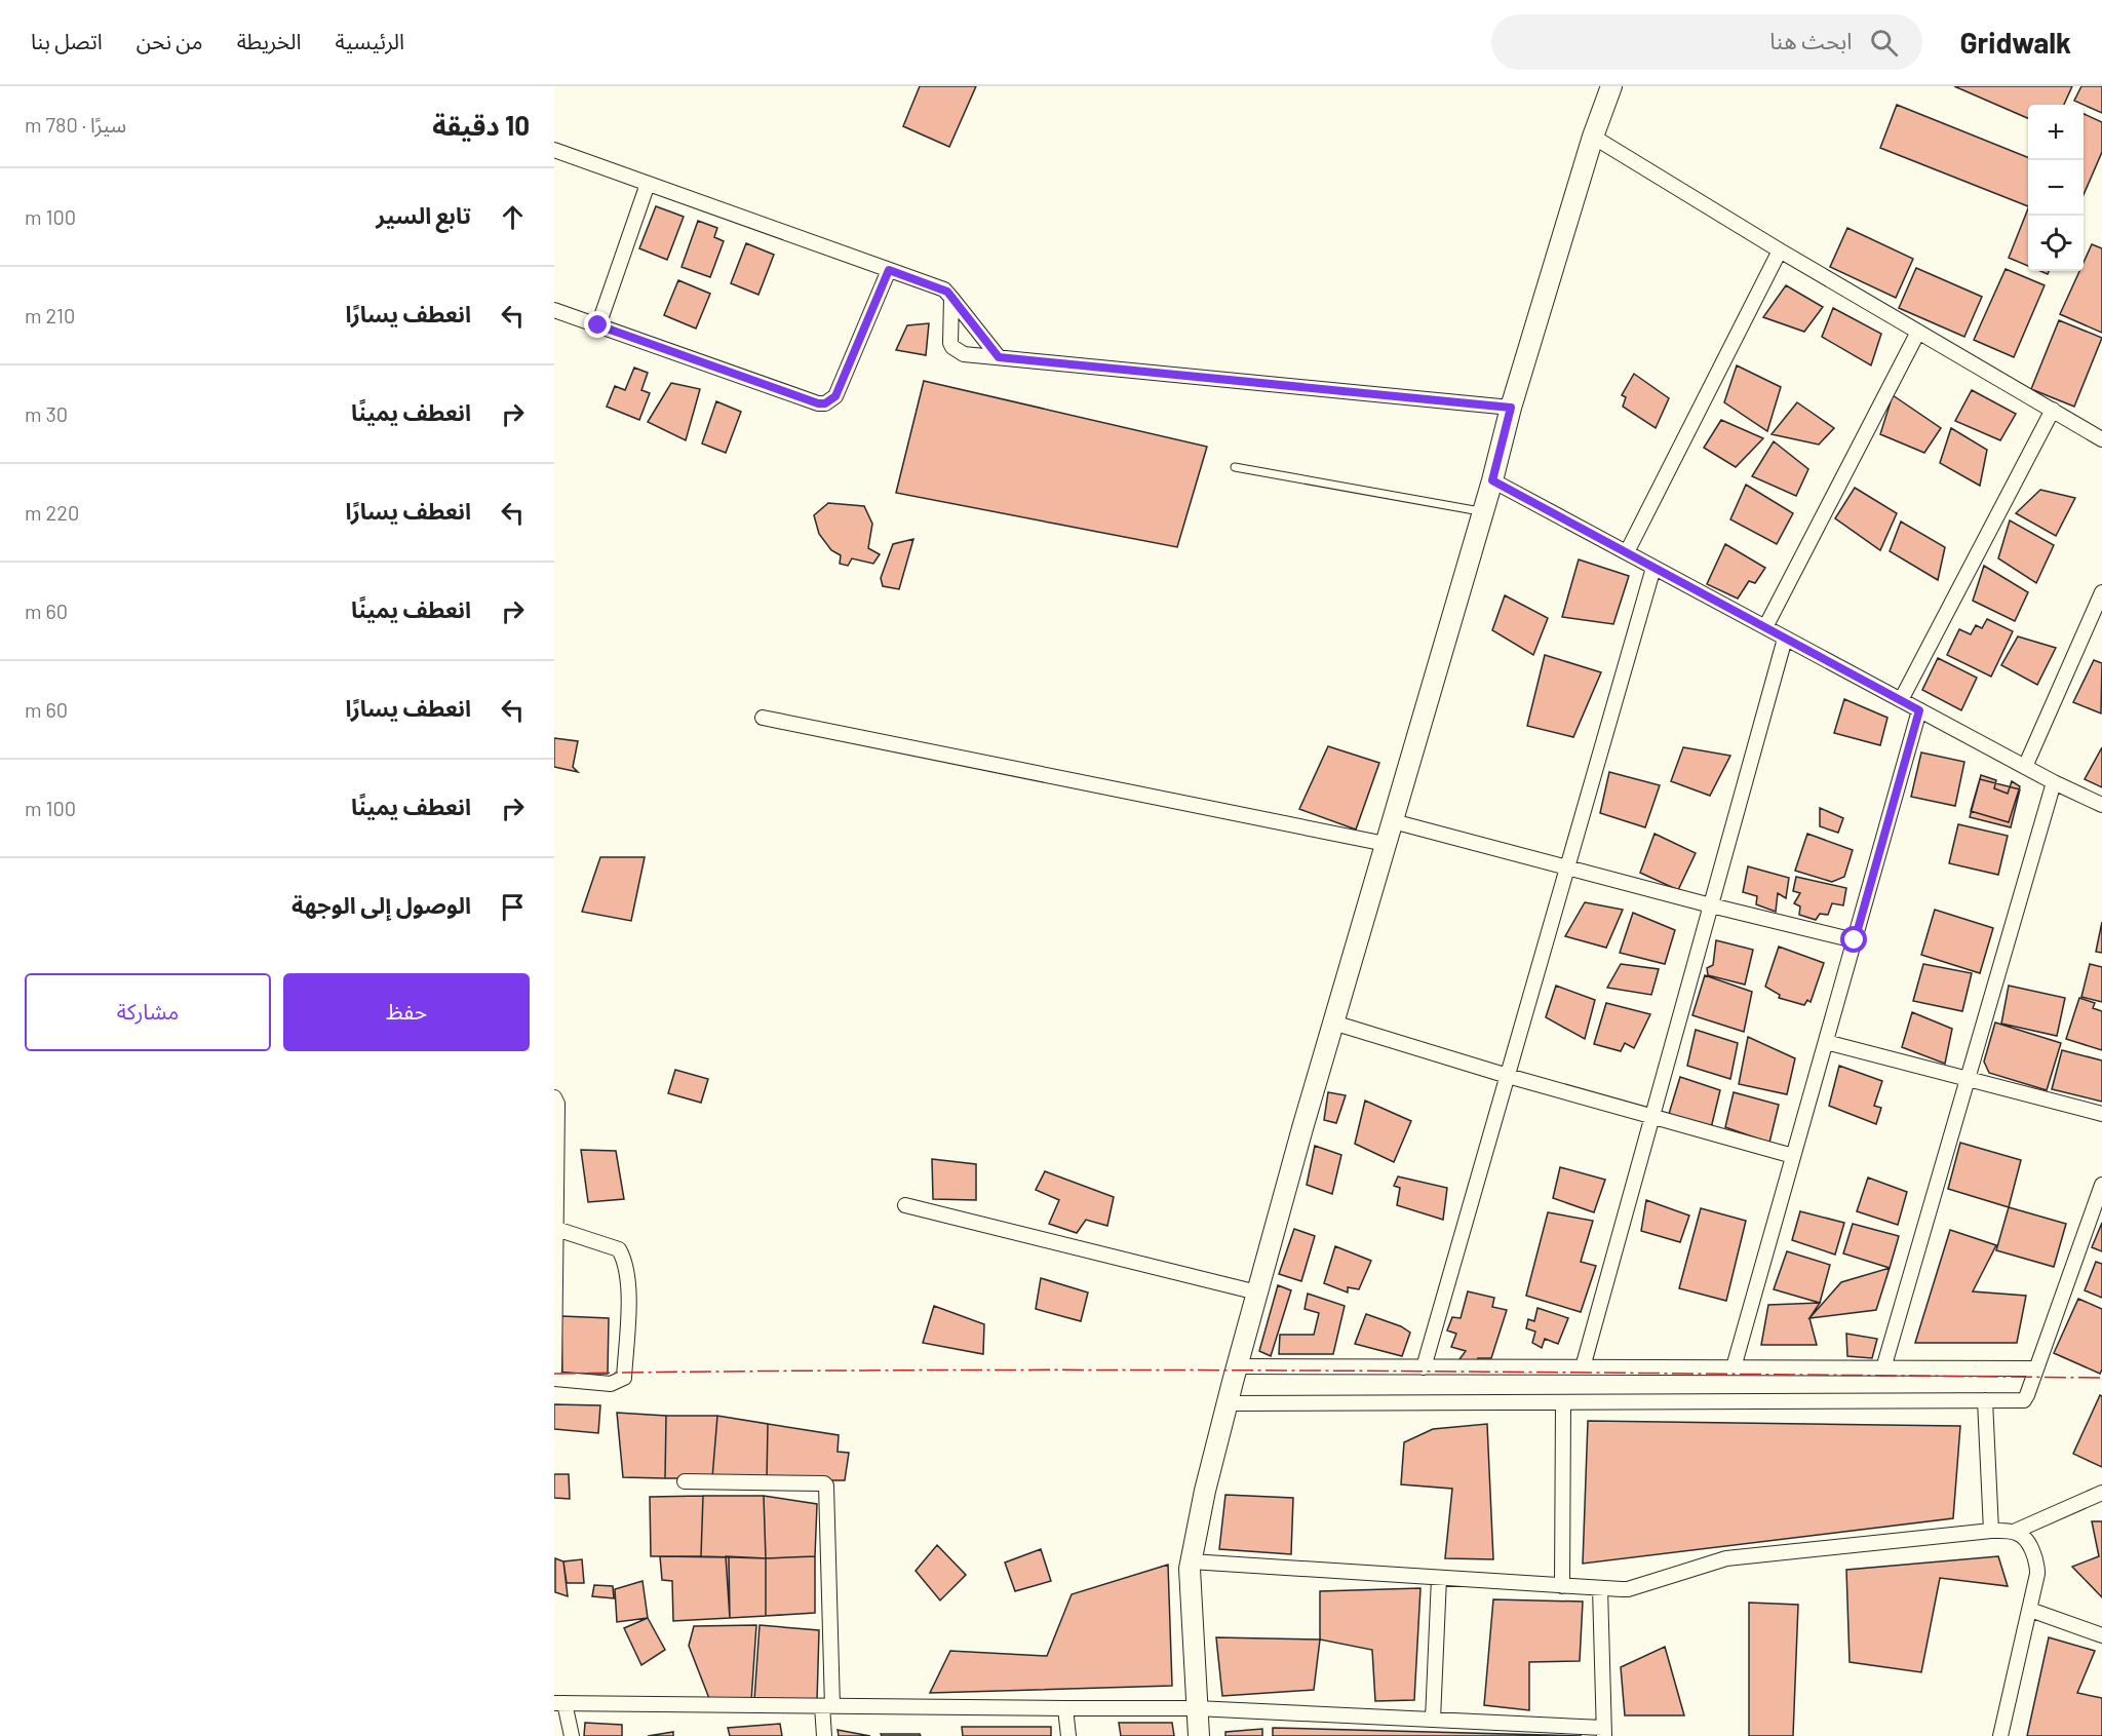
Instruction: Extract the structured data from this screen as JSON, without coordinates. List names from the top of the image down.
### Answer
{
  "page": {
    "header": "Gridwalk",
    "search": "ابحث هنا",
    "nav": [
      "الرئيسية",
      "الخريطة",
      "من نحن",
      "اتصل بنا"
    ],
    "heading": ["10 دقيقة", "سيرًا · 780 m"],
    "map_buttons": ["+", "−"],
    "list": [
      ["تابع السير", "100 m"],
      ["انعطف يسارًا", "210 m"],
      ["انعطف يمينًا", "30 m"],
      ["انعطف يسارًا", "220 m"],
      ["انعطف يمينًا", "60 m"],
      ["انعطف يسارًا", "60 m"],
      ["انعطف يمينًا", "100 m"],
      "الوصول إلى الوجهة"
    ],
    "buttons": ["حفظ", "مشاركة"]
  }
}
